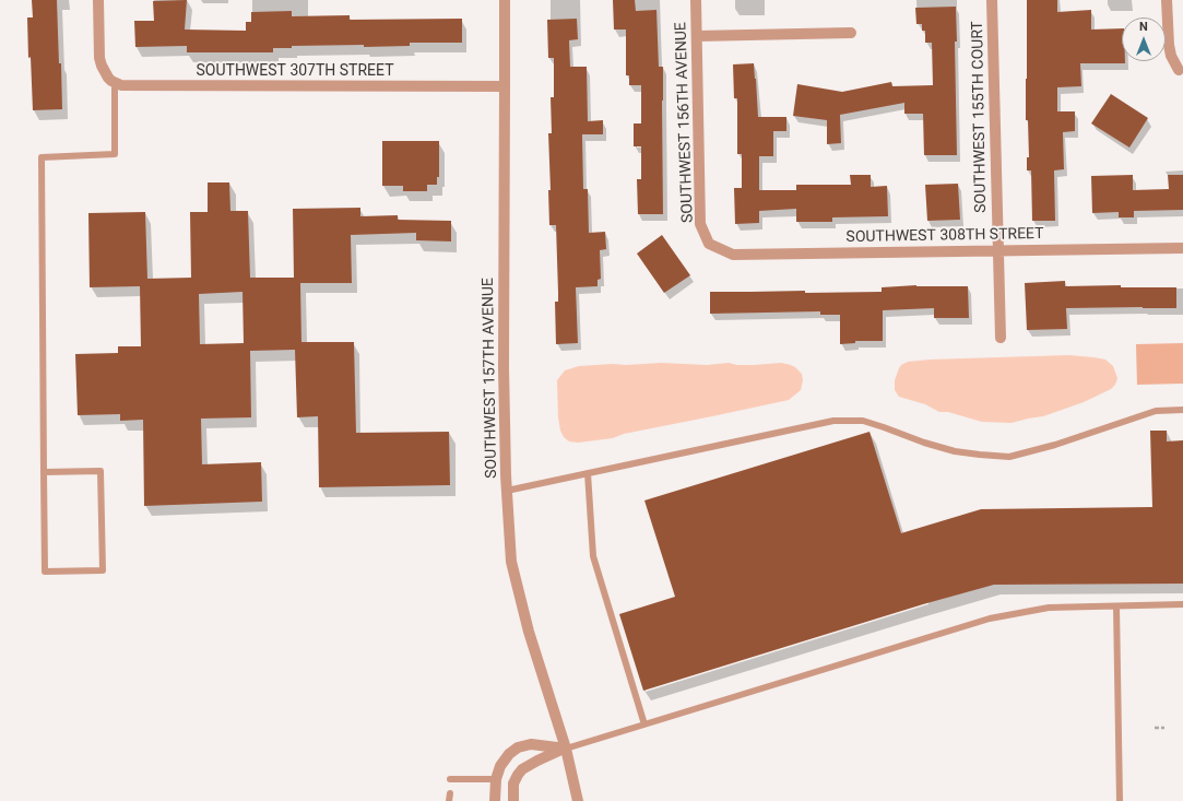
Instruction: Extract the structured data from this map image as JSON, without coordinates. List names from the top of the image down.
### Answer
{
  "streets": {
    "street": [
      "SOUTHWEST 307TH STREET",
      "SOUTHWEST 155TH COURT",
      "SOUTHWEST 156TH AVENUE",
      "SOUTHWEST 308TH STREET",
      "SOUTHWEST 157TH AVENUE"
    ]
  },
  "crossings": [
    ["SOUTHWEST 307TH STREET", "SOUTHWEST 157TH AVENUE"],
    ["SOUTHWEST 155TH COURT", "SOUTHWEST 308TH STREET"],
    ["SOUTHWEST 156TH AVENUE", "SOUTHWEST 308TH STREET"]
  ],
  "north": "top"
}
